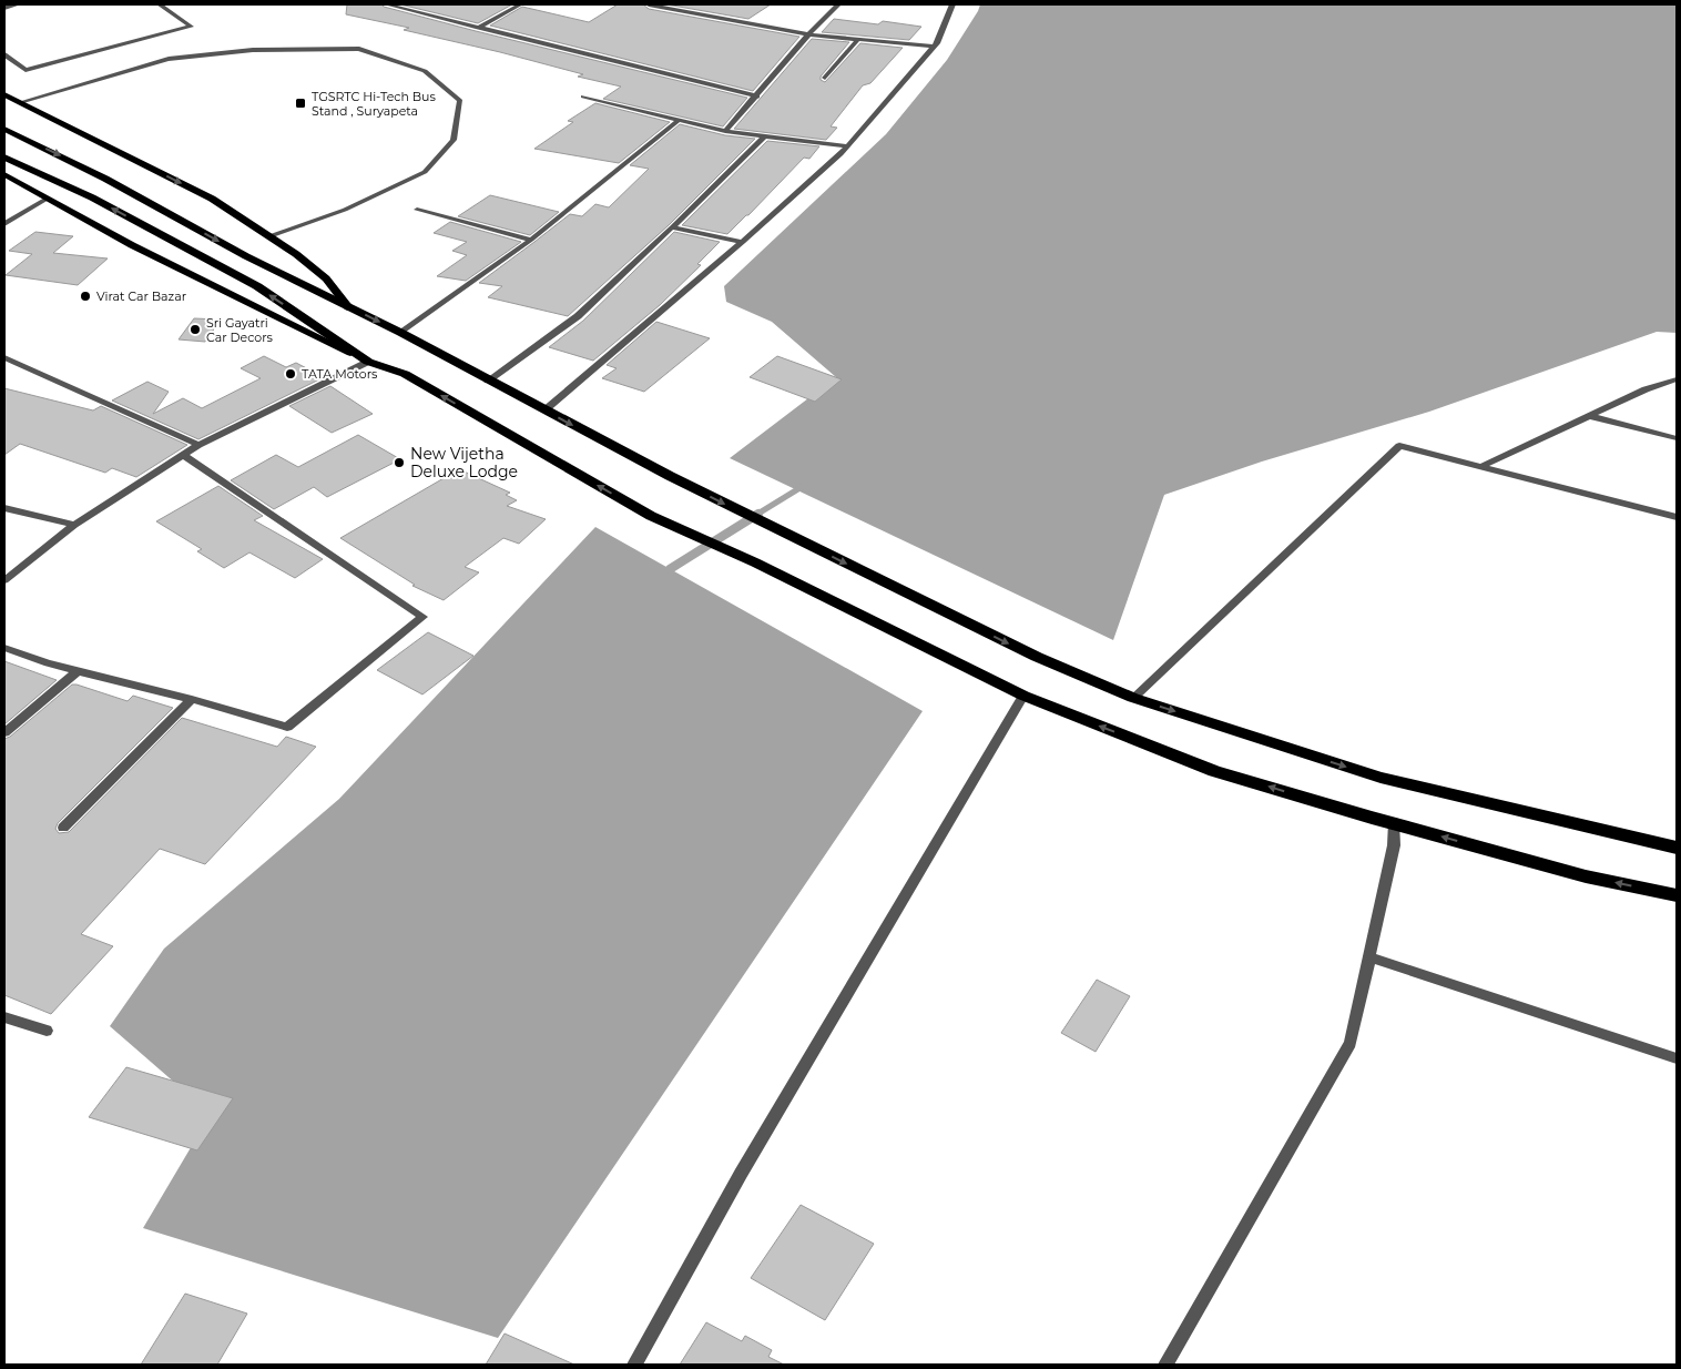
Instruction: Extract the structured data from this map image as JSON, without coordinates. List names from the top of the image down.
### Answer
{
  "places": {
    "transit": ["TGSRTC Hi-Tech Bus Stand , Suryapeta"],
    "other": [
      "Virat Car Bazar",
      "Sri Gayatri Car Decors",
      "TATA Motors",
      "New Vijetha Deluxe Lodge"
    ]
  }
}
